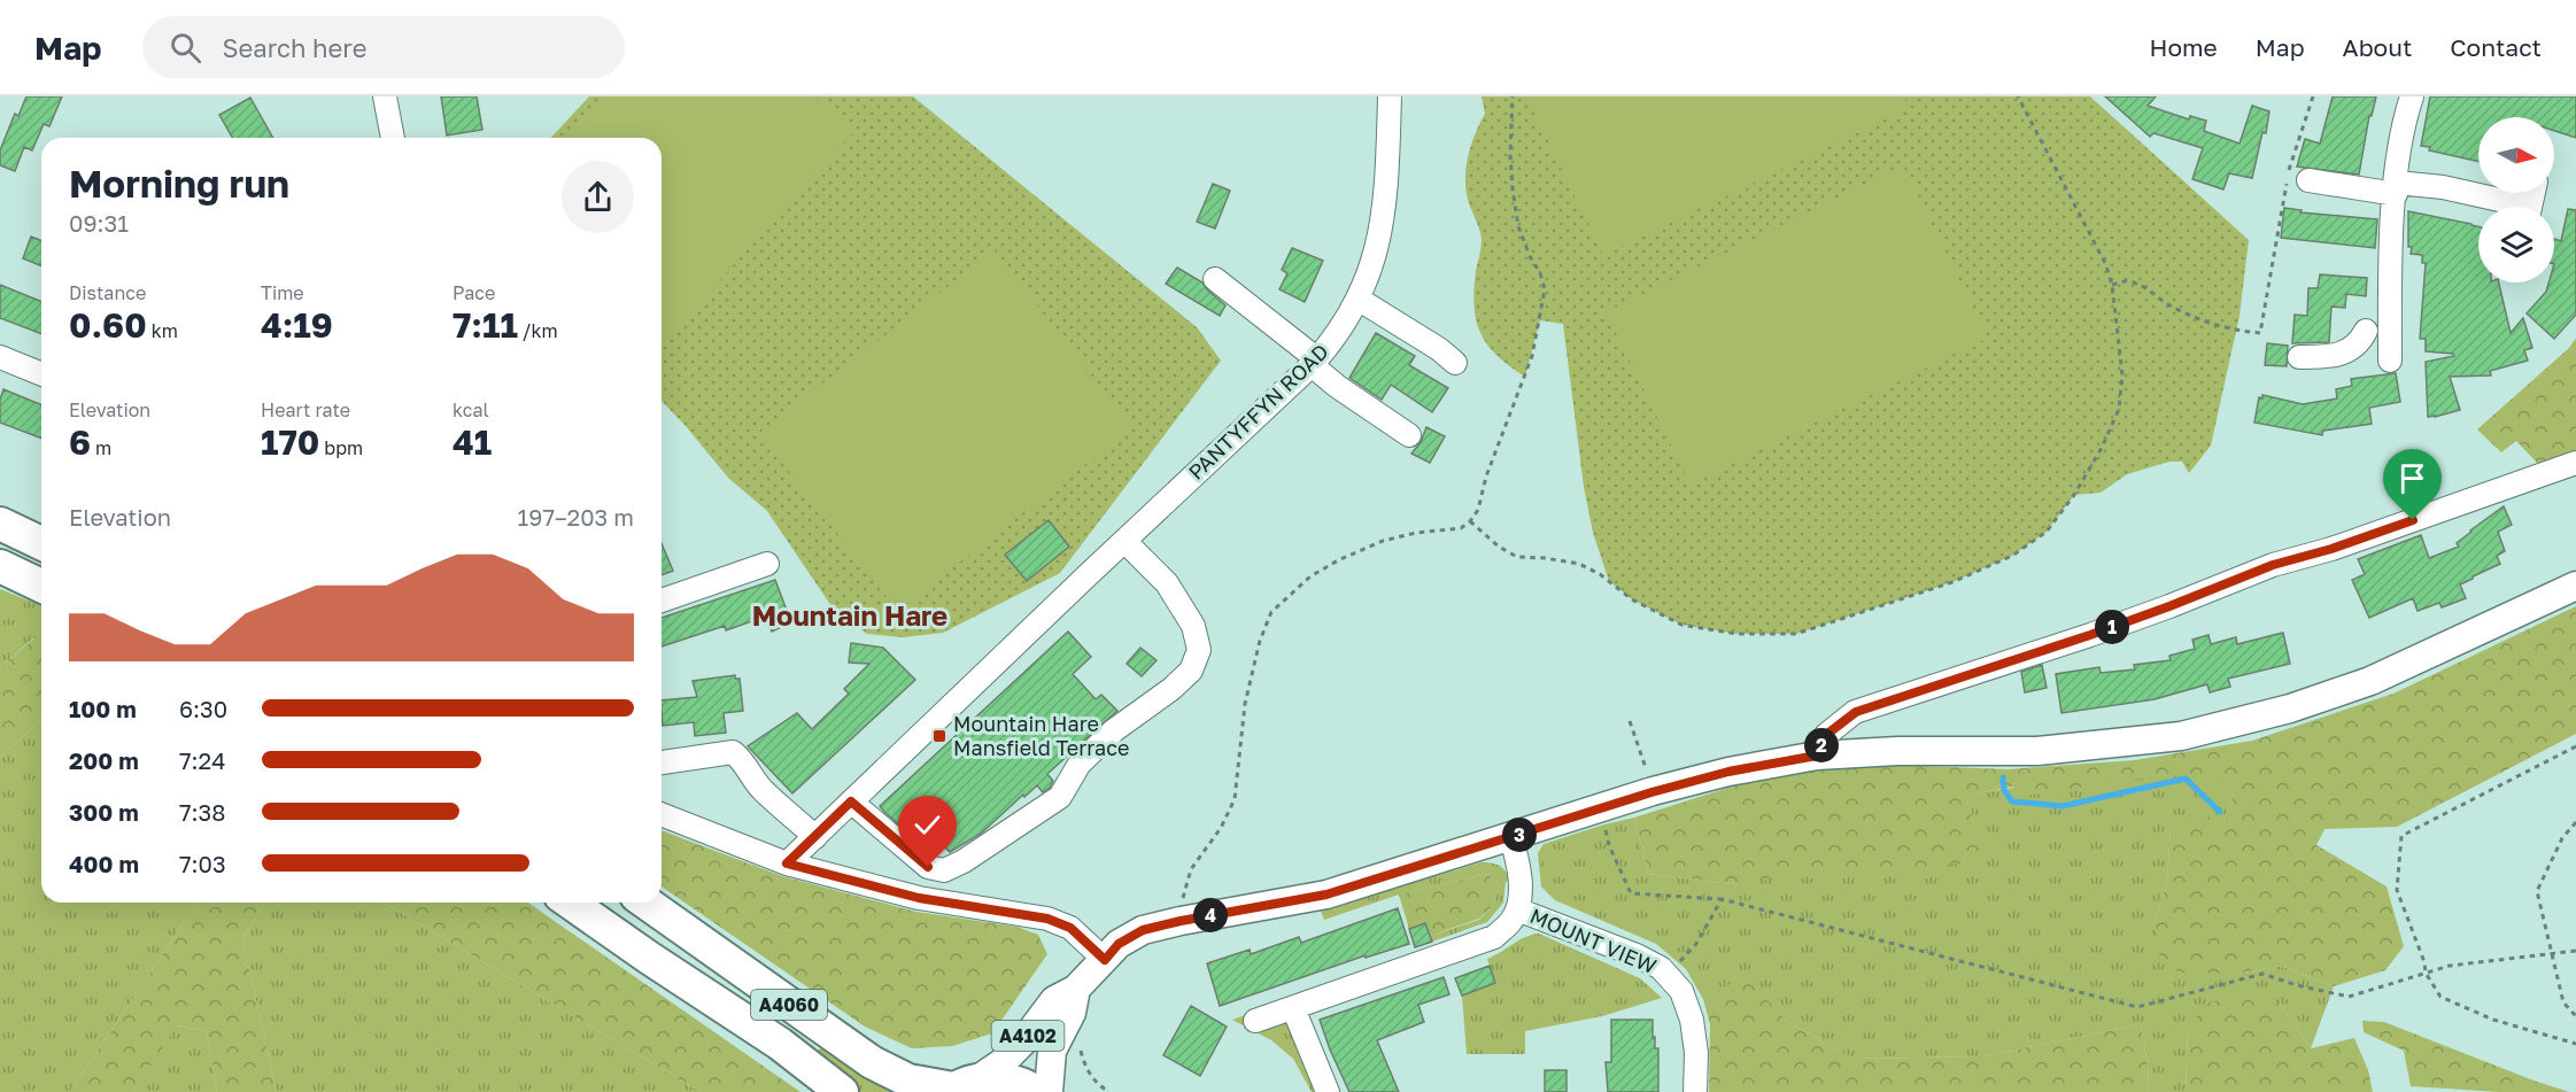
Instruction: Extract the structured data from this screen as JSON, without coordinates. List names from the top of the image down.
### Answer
{
  "streets": {
    "highway": ["A4060"],
    "main road": ["A4102"],
    "street": ["PANTYFFYN ROAD", "MOUNT VIEW"]
  },
  "crossings": [
    ["MOUNT VIEW", "A4102"],
    ["A4060", "A4102"]
  ],
  "districts": ["Mountain Hare"],
  "places": {
    "transit": ["Mountain Hare Mansfield Terrace"]
  },
  "north": "right",
  "page": {
    "header": "Map",
    "search": "Search here",
    "nav": [
      "Home",
      "Map",
      "About",
      "Contact"
    ],
    "heading": ["Morning run", "09:31"],
    "stats": [
      ["Distance", "0.60 km"],
      ["Time", "4:19"],
      ["Pace", "7:11 /km"],
      ["Elevation", "6 m"],
      ["Heart rate", "170 bpm"],
      ["kcal", "41"]
    ],
    "chart": ["Elevation", "197–203 m"],
    "pins": [
      "1",
      "2",
      "3",
      "4"
    ],
    "list": [
      {
        "name": "100 m",
        "note": "6:30"
      },
      {
        "name": "200 m",
        "note": "7:24"
      },
      {
        "name": "300 m",
        "note": "7:38"
      },
      {
        "name": "400 m",
        "note": "7:03"
      }
    ]
  }
}
